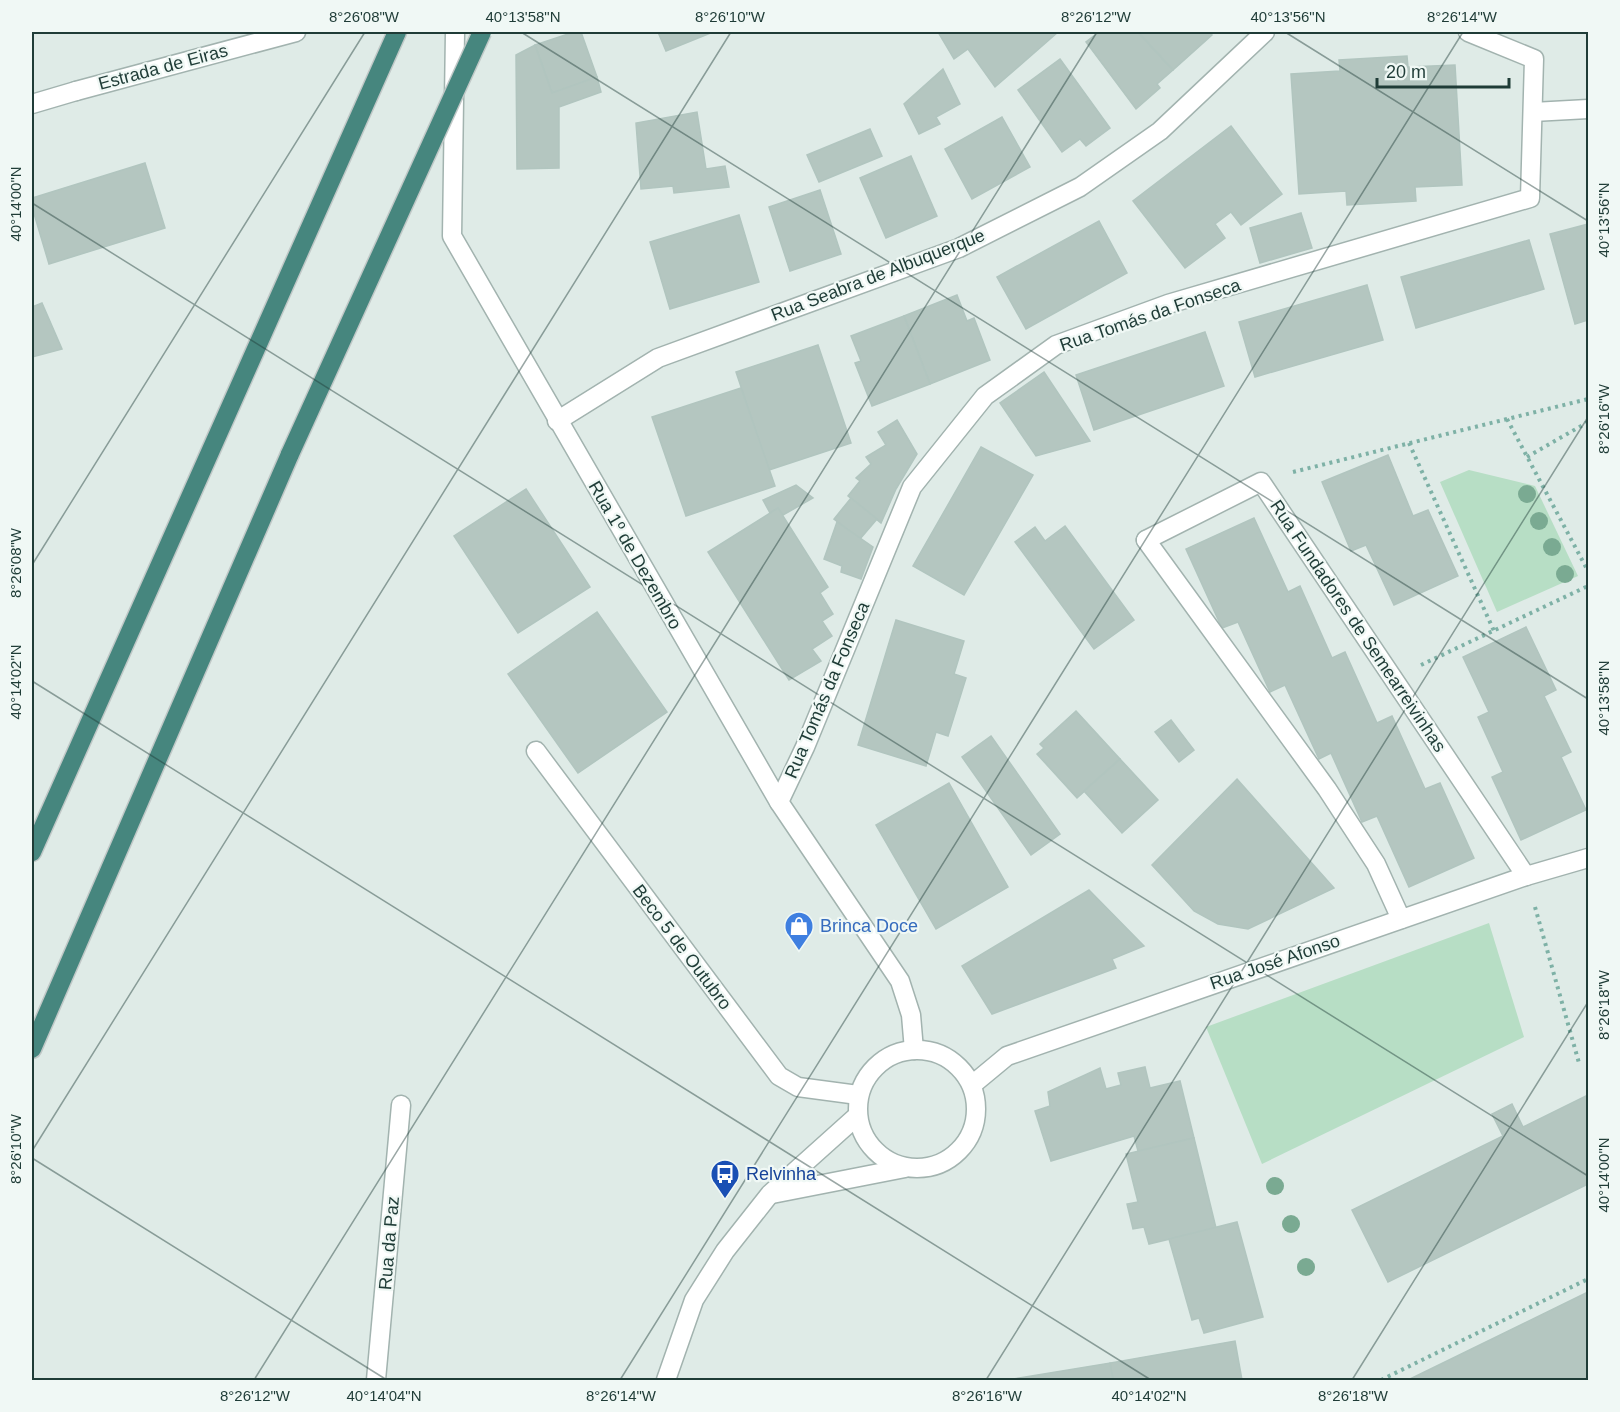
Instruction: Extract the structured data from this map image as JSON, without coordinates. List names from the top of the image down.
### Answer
{
  "streets": {
    "street": [
      "Estrada de Eiras",
      "Rua Seabra de Albuquerque",
      "Rua Tomás da Fonseca",
      "Rua 1º de Dezembro",
      "Rua Fundadores de Semearreivinhas",
      "Beco 5 de Outubro",
      "Rua José Afonso",
      "Rua da Paz"
    ]
  },
  "crossings": [
    ["Rua Seabra de Albuquerque", "Rua 1º de Dezembro"],
    ["Rua Tomás da Fonseca", "Rua 1º de Dezembro"],
    ["Rua 1º de Dezembro", "Beco 5 de Outubro"],
    ["Rua 1º de Dezembro", "Rua José Afonso"],
    ["Rua Fundadores de Semearreivinhas", "Rua José Afonso"],
    ["Beco 5 de Outubro", "Rua José Afonso"]
  ],
  "places": {
    "shop": ["Brinca Doce"],
    "bus stop": ["Relvinha"]
  },
  "scale_bar": "20 m",
  "coordinates": [
    "8°26'08\"W",
    "40°13'58\"N",
    "8°26'10\"W",
    "8°26'12\"W",
    "40°13'56\"N",
    "8°26'14\"W",
    "40°14'00\"N",
    "8°26'16\"W",
    "40°14'02\"N",
    "8°26'18\"W",
    "40°14'04\"N"
  ]
}
